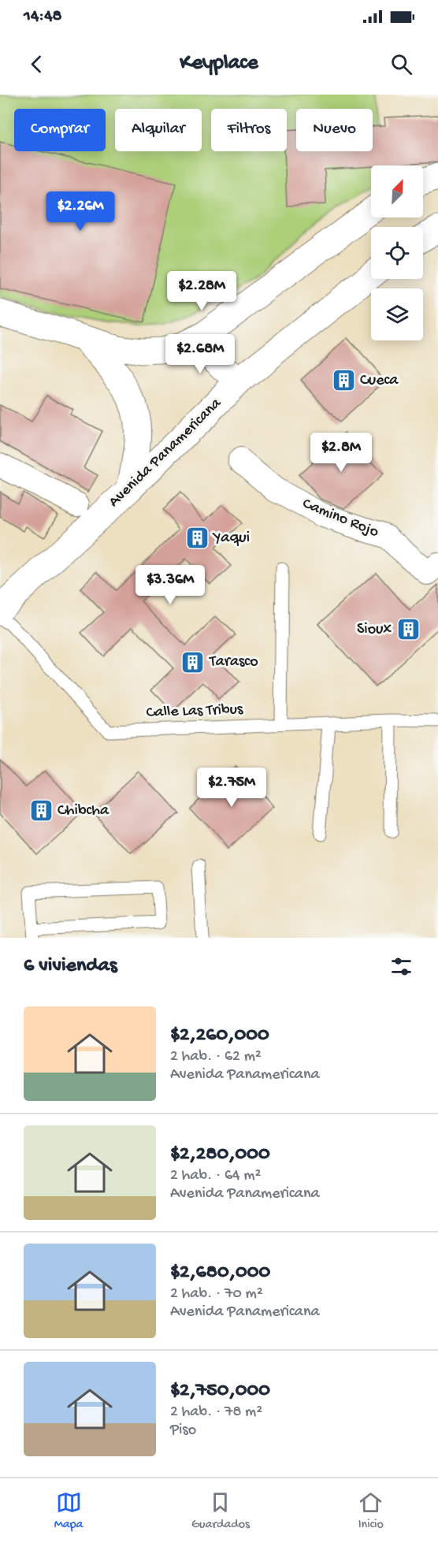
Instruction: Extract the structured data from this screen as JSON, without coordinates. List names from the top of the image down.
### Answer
{
  "streets": {
    "street": ["Avenida Panamericana", "Camino Rojo"],
    "lane": ["Calle Las Tribus"]
  },
  "places": {
    "building": [
      "Cueca",
      "Yaqui",
      "Sioux",
      "Tarasco",
      "Chibcha"
    ]
  },
  "north": "top right",
  "page": {
    "status": "14:48",
    "header": "Keyplace",
    "chip": [
      "Comprar",
      "Alquilar",
      "Filtros",
      "Nuevo"
    ],
    "price": [
      "$2.26M",
      "$2.28M",
      "$2.68M",
      "$2.8M",
      "$3.36M",
      "$2.75M"
    ],
    "heading": "6 viviendas",
    "list": [
      {
        "name": "$2,260,000",
        "note": "2 hab. · 62 m² · Avenida Panamericana"
      },
      {
        "name": "$2,280,000",
        "note": "2 hab. · 64 m² · Avenida Panamericana"
      },
      {
        "name": "$2,680,000",
        "note": "2 hab. · 70 m² · Avenida Panamericana"
      },
      {
        "name": "$2,750,000",
        "note": "2 hab. · 78 m² · Piso"
      }
    ],
    "tabs": ["Mapa", "Guardados", "Inicio"]
  }
}
